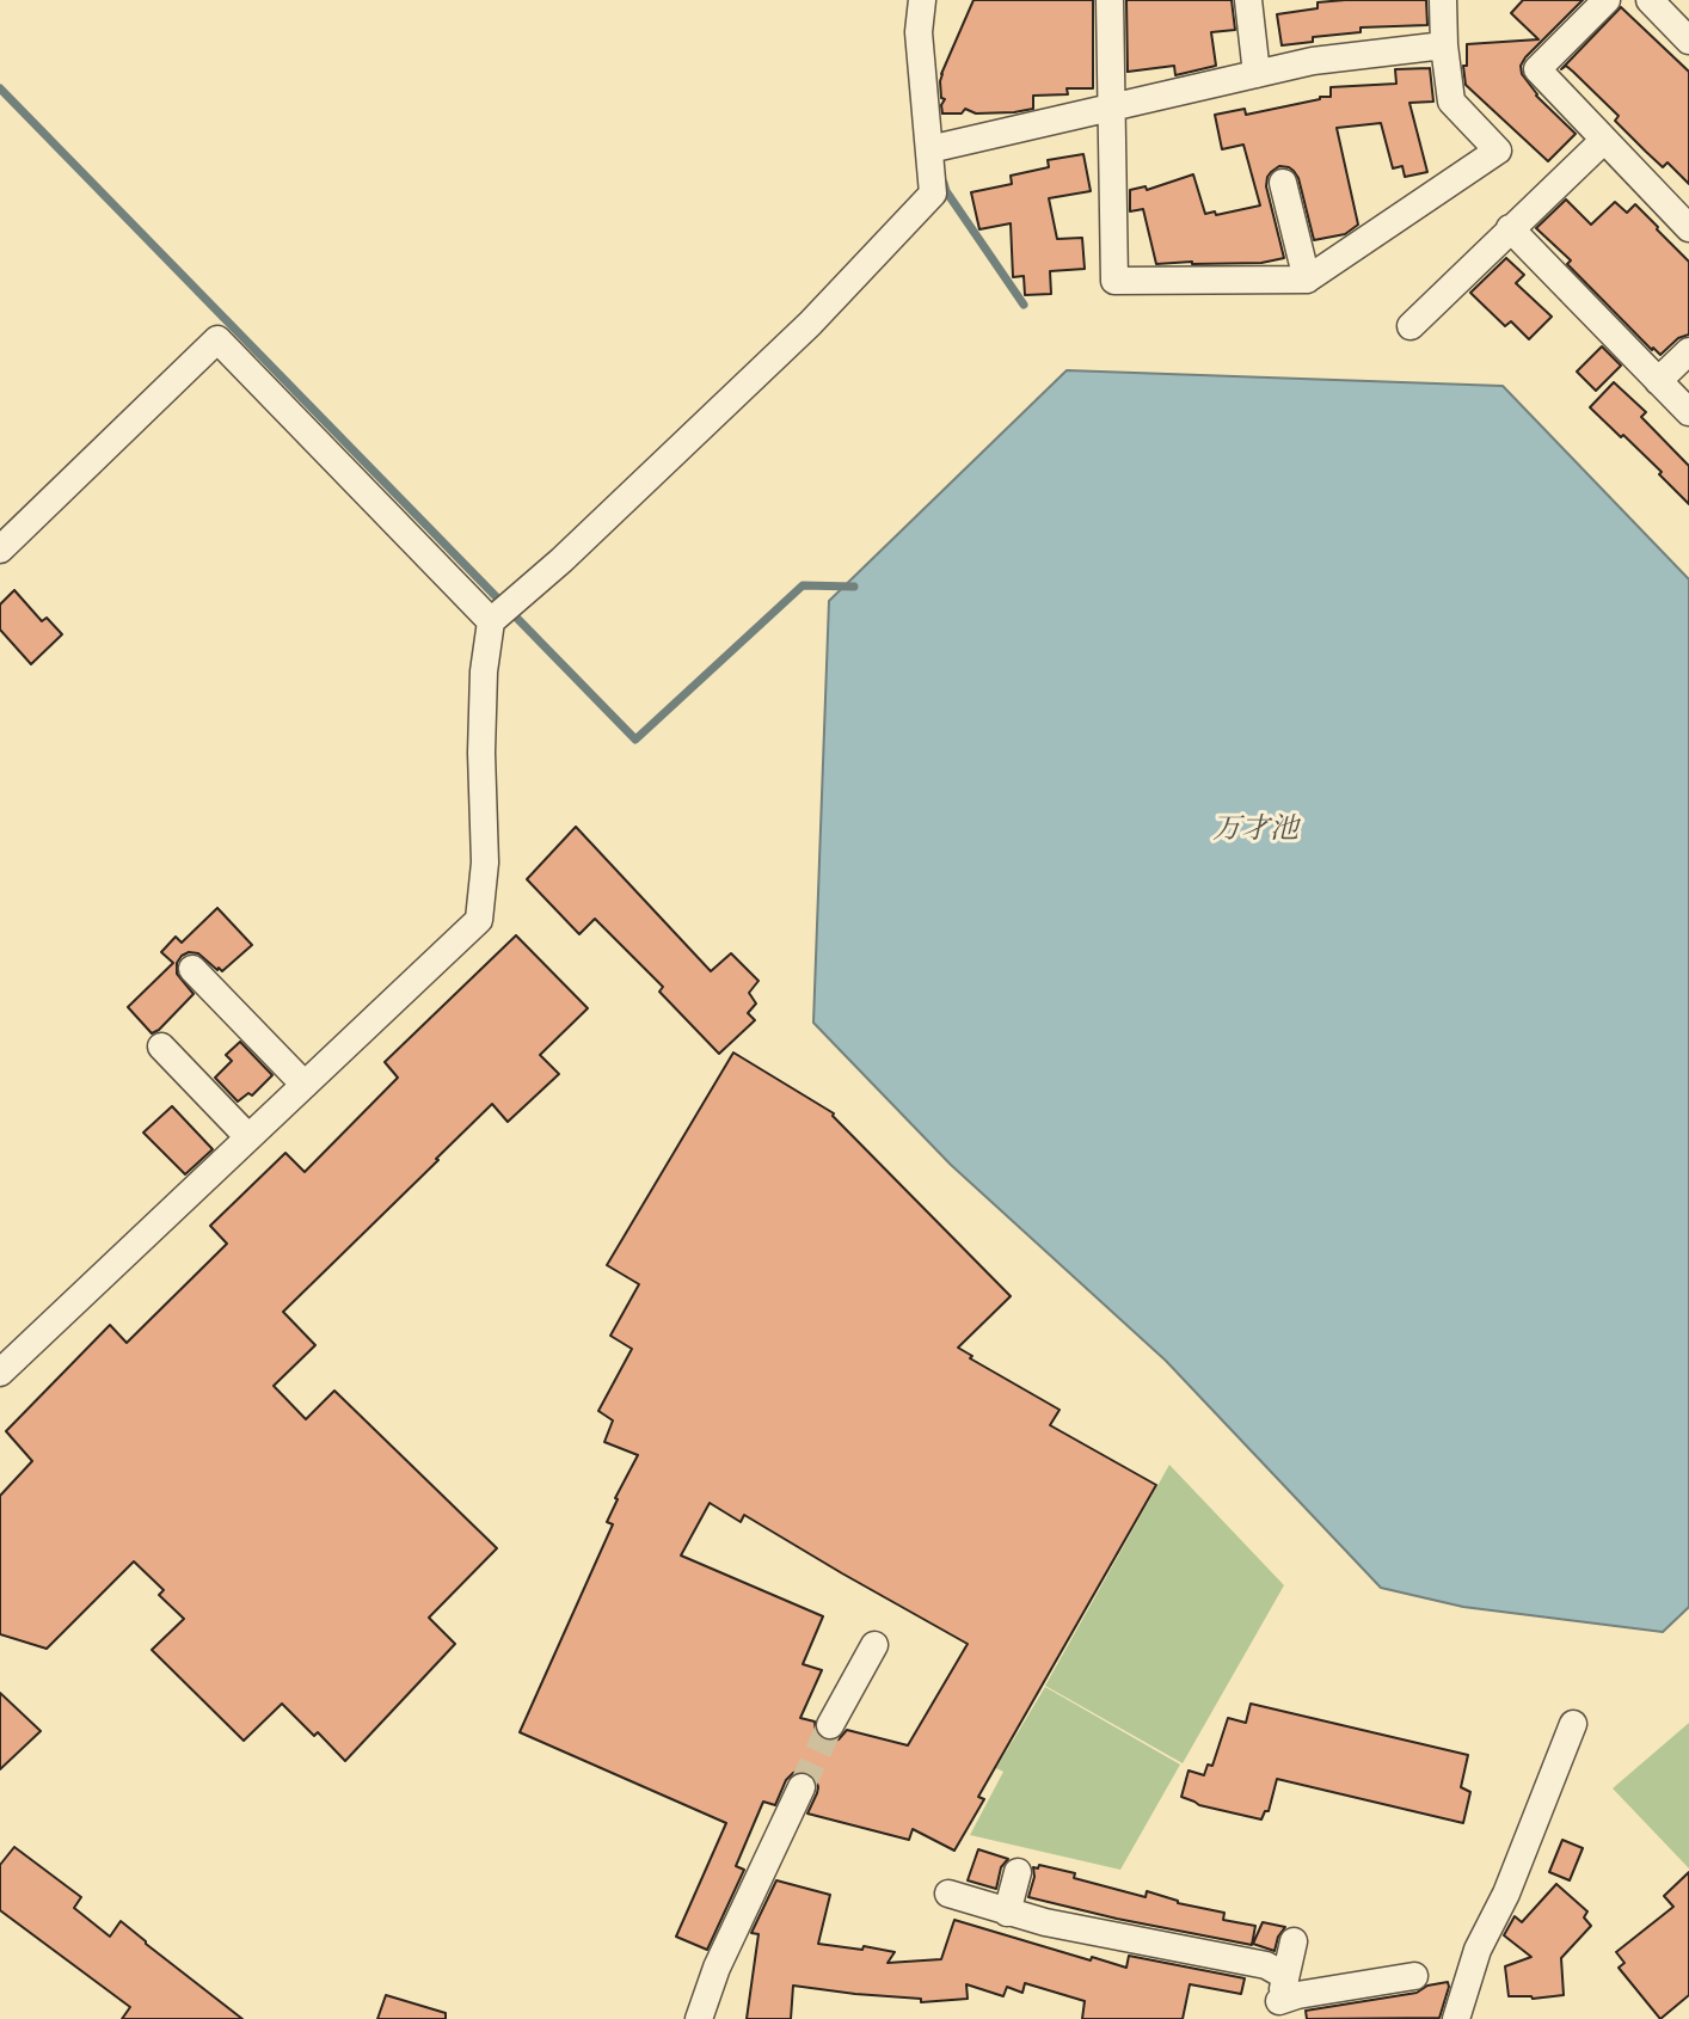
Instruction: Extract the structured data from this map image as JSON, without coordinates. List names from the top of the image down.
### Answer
{
  "water": ["万才池"]
}
